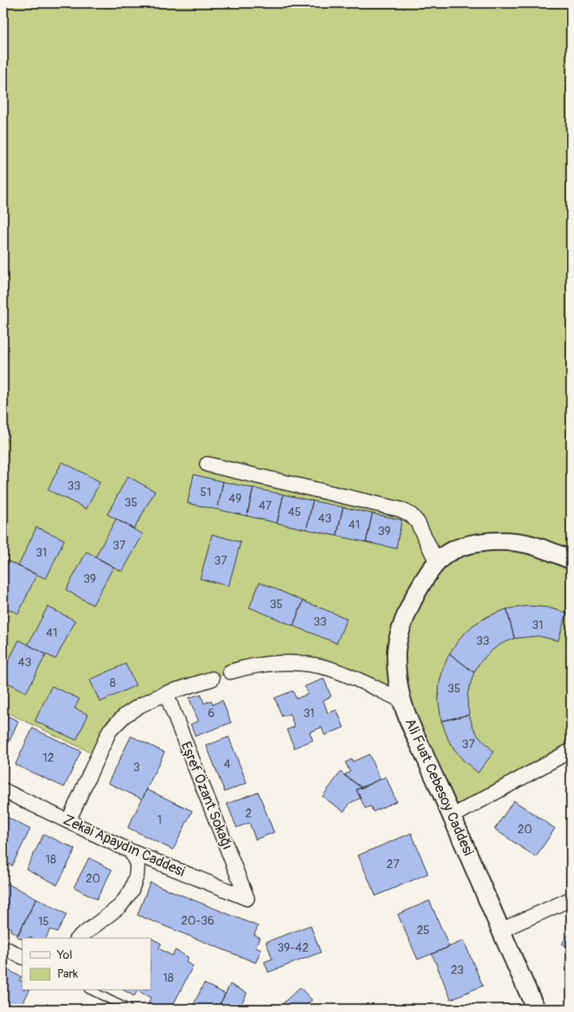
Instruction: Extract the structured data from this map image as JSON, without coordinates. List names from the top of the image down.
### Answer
{
  "streets": {
    "street": ["Ali Fuat Cebesoy Caddesi", "Eşref Özant Sokağı", "Zekai Apaydın Caddesi"]
  },
  "crossings": [
    ["Eşref Özant Sokağı", "Zekai Apaydın Caddesi"]
  ],
  "house_numbers": [
    "33",
    "51",
    "49",
    "35",
    "47",
    "45",
    "43",
    "41",
    "39",
    "37",
    "31",
    "37",
    "39",
    "35",
    "33",
    "31",
    "41",
    "33",
    "43",
    "8",
    "35",
    "6",
    "31",
    "37",
    "12",
    "4",
    "3",
    "2",
    "1",
    "20",
    "18",
    "27",
    "20",
    "20-36",
    "15",
    "25",
    "39-42",
    "23",
    "18"
  ],
  "legend": ["Yol", "Park"]
}
